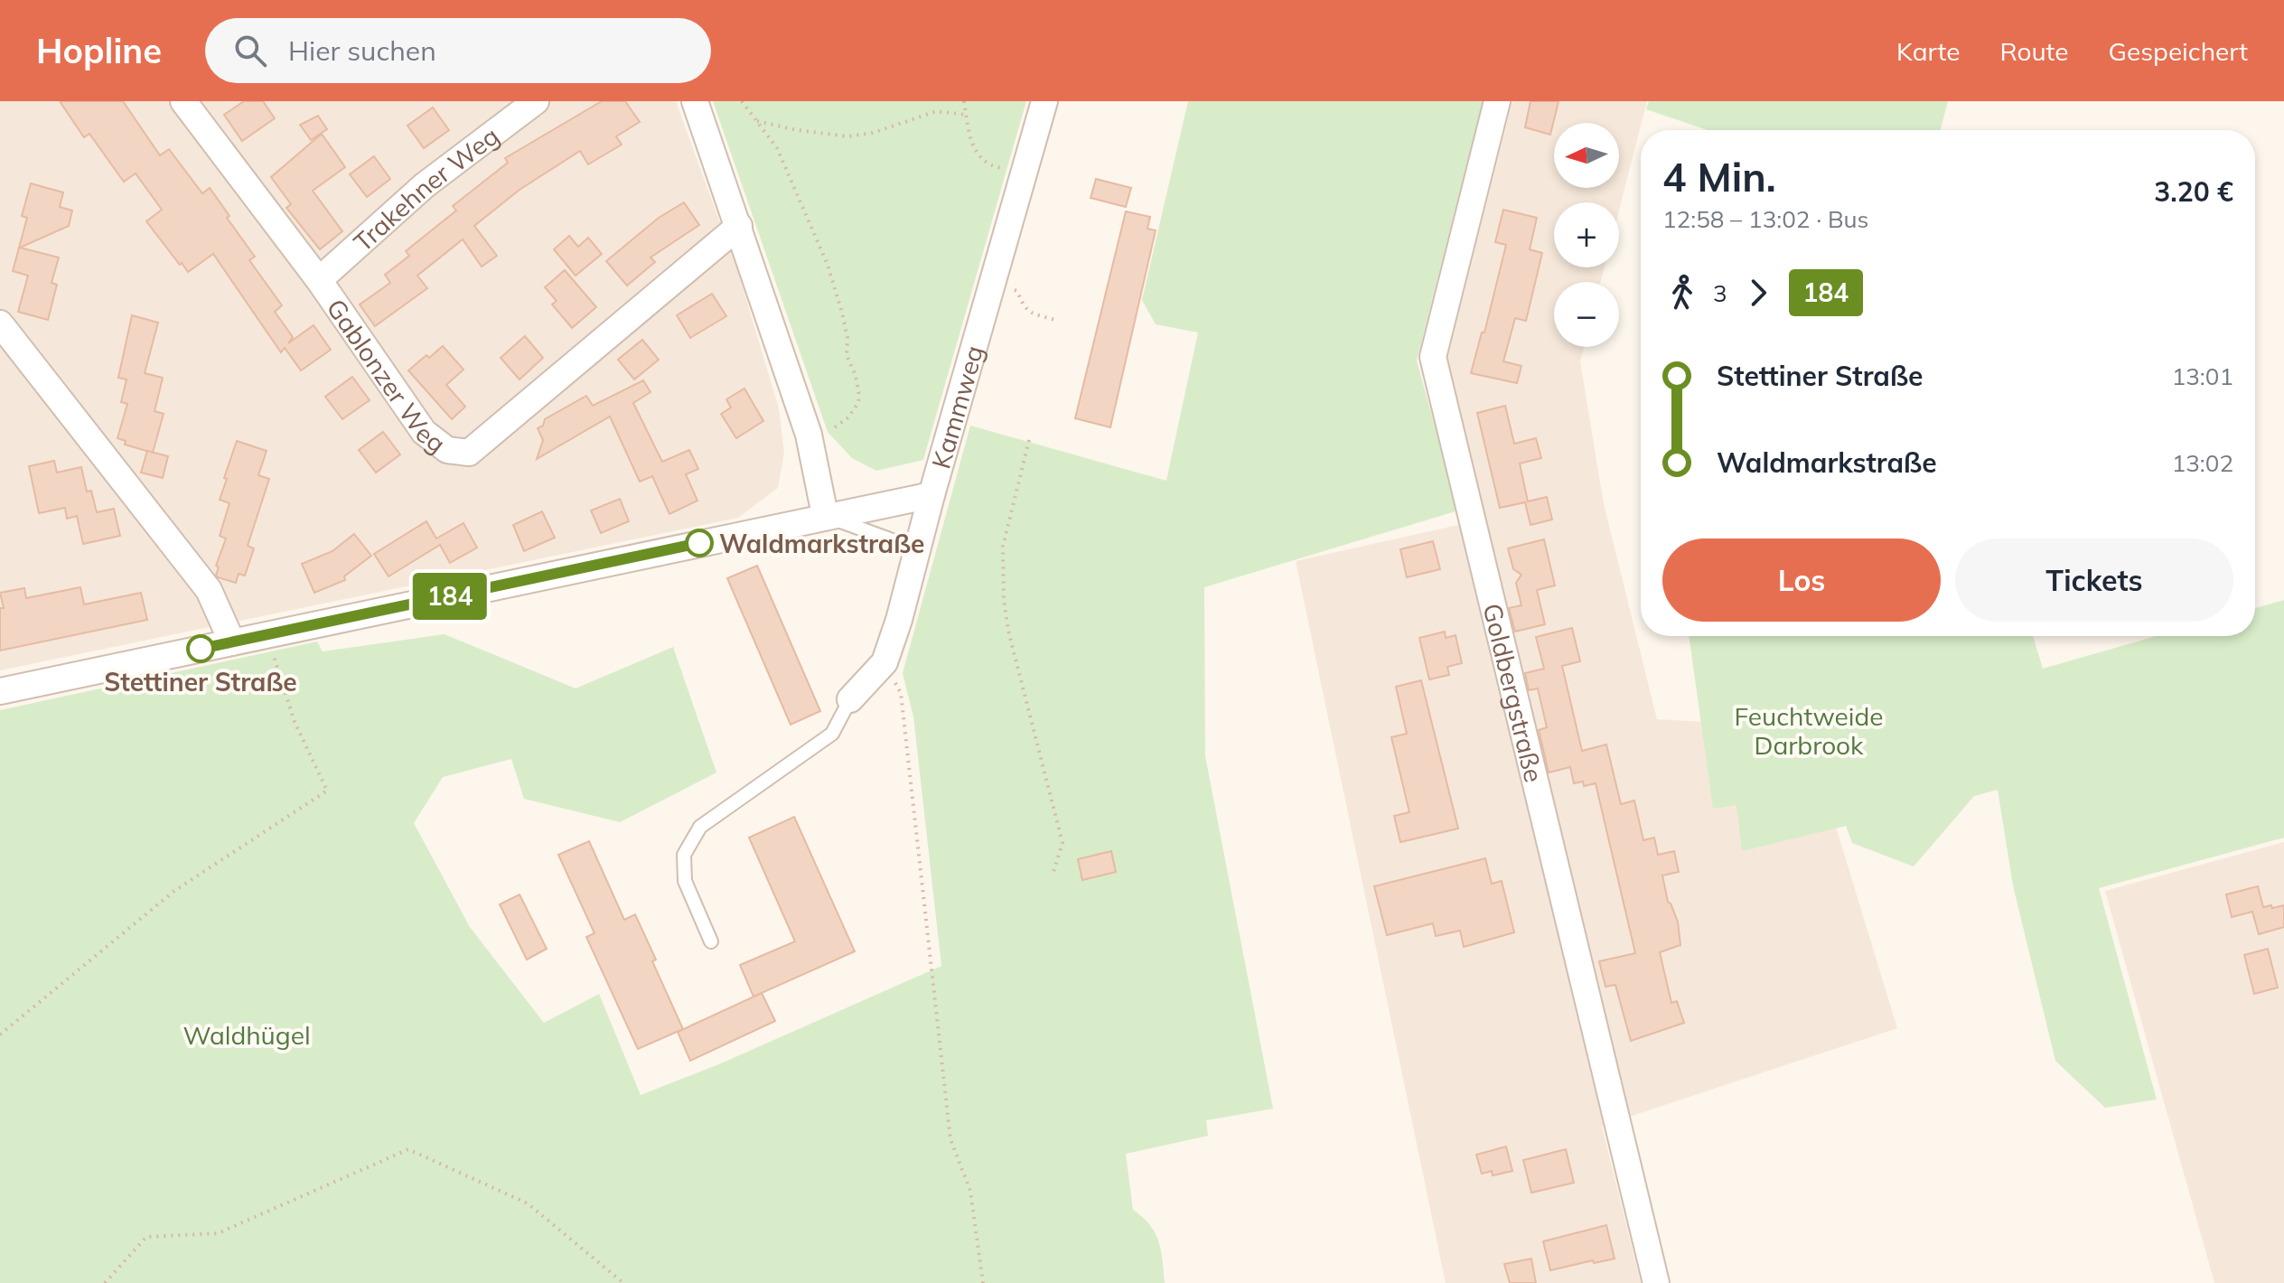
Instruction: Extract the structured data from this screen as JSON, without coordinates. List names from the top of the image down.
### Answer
{
  "streets": {
    "street": [
      "Trakehner Weg",
      "Gablonzer Weg",
      "Kammweg",
      "Goldbergstraße"
    ]
  },
  "crossings": [
    ["Trakehner Weg", "Gablonzer Weg"]
  ],
  "parks": ["Feuchtweide Darbrook", "Waldhügel"],
  "places": ["Waldmarkstraße", "Stettiner Straße"],
  "lines": ["bus line 184"],
  "north": "left",
  "page": {
    "header": "Hopline",
    "search": "Hier suchen",
    "nav": ["Karte", "Route", "Gespeichert"],
    "on_map": "184",
    "map_buttons": ["+", "−"],
    "heading": ["4 Min.", "12:58 – 13:02 · Bus", "3.20 €"],
    "legs": ["3", "184"],
    "list": [
      {
        "name": "Stettiner Straße",
        "value": "13:01"
      },
      {
        "name": "Waldmarkstraße",
        "value": "13:02"
      }
    ],
    "buttons": ["Los", "Tickets"]
  }
}
